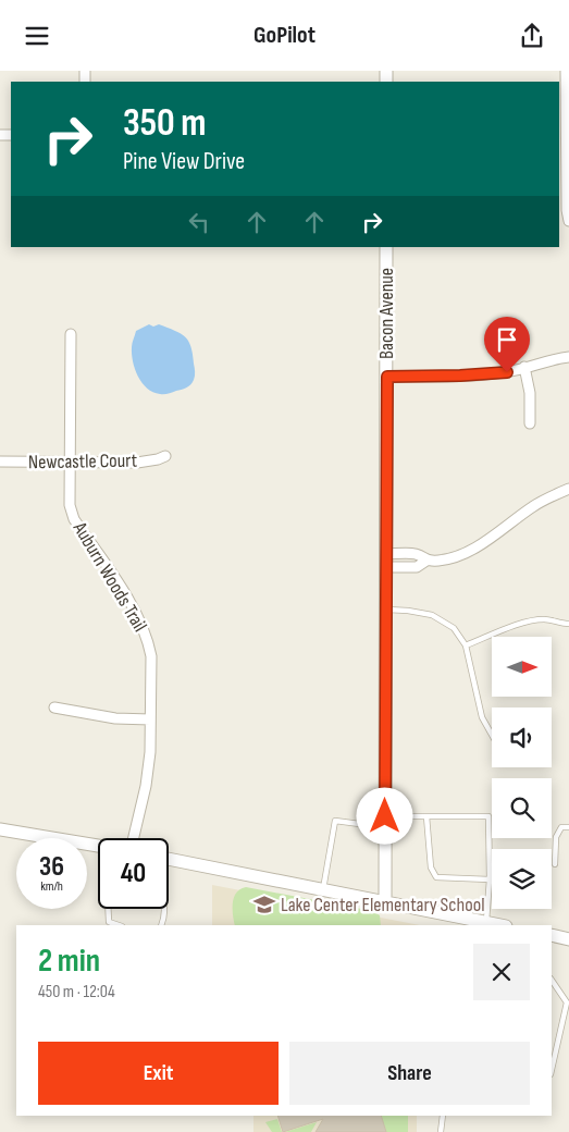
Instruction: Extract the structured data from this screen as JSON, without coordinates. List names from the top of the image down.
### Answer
{
  "streets": {
    "street": ["Bacon Avenue", "Newcastle Court", "Auburn Woods Trail"]
  },
  "crossings": [
    ["Newcastle Court", "Auburn Woods Trail"]
  ],
  "places": {
    "school or university": ["Lake Center Elementary School"]
  },
  "north": "right",
  "page": {
    "header": "GoPilot",
    "turn": ["350 m", "Pine View Drive"],
    "speed": "36 km/h",
    "limit": "40",
    "heading": ["2 min", "450 m · 12:04"],
    "buttons": ["Exit", "Share"]
  }
}
